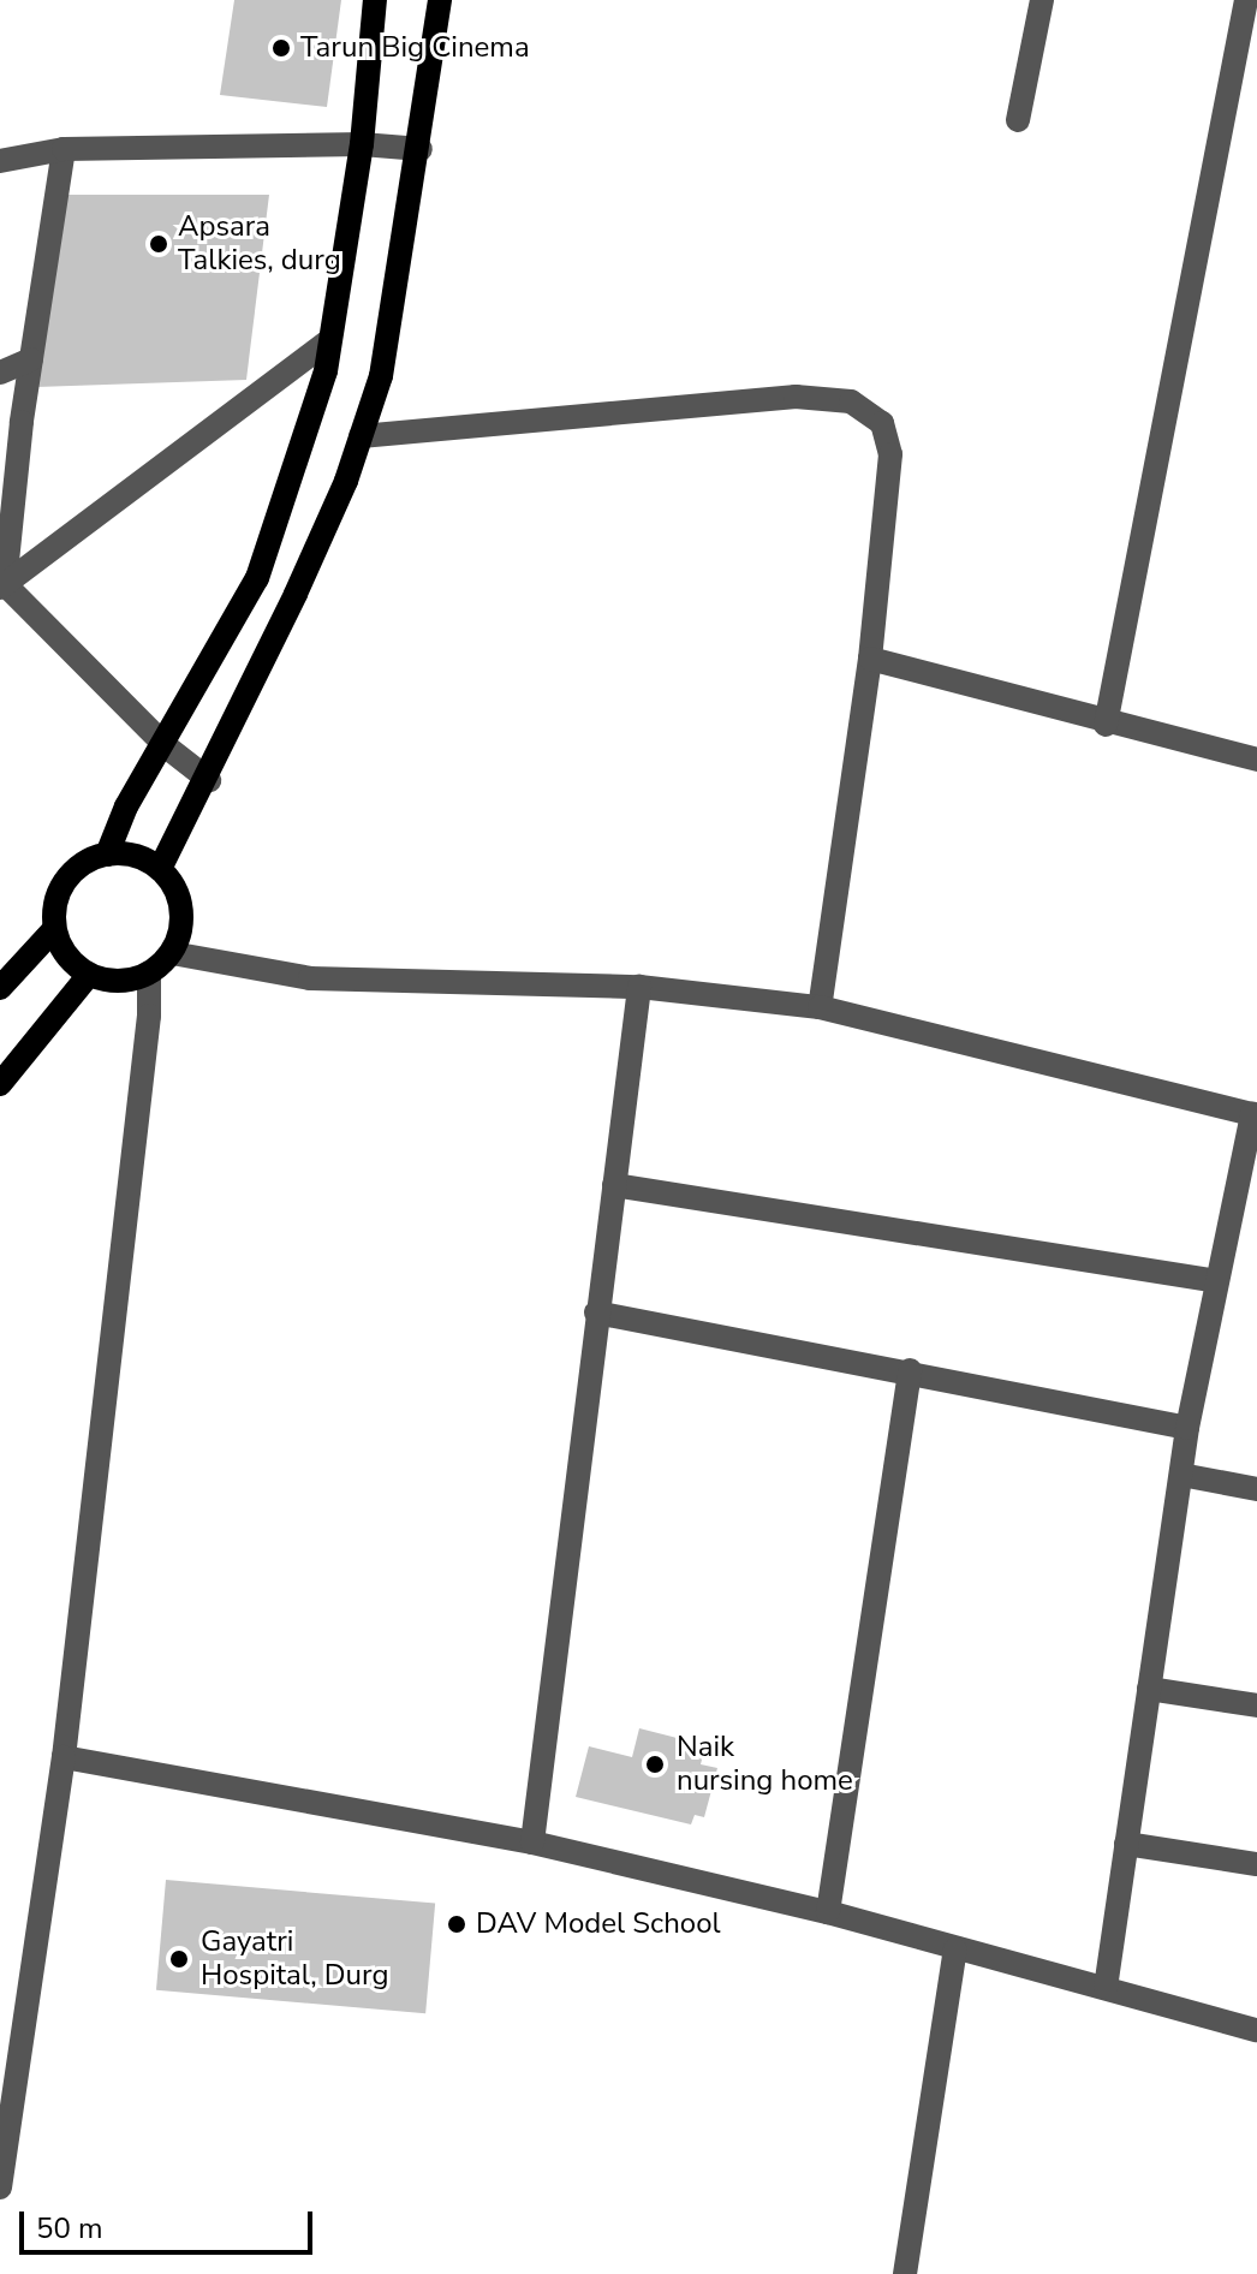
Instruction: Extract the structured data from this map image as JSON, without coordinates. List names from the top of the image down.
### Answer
{
  "places": [
    "Tarun Big Cinema",
    "Apsara Talkies, durg",
    "Naik nursing home",
    "DAV Model School",
    "Gayatri Hospital, Durg"
  ],
  "scale_bar": "50 m"
}
